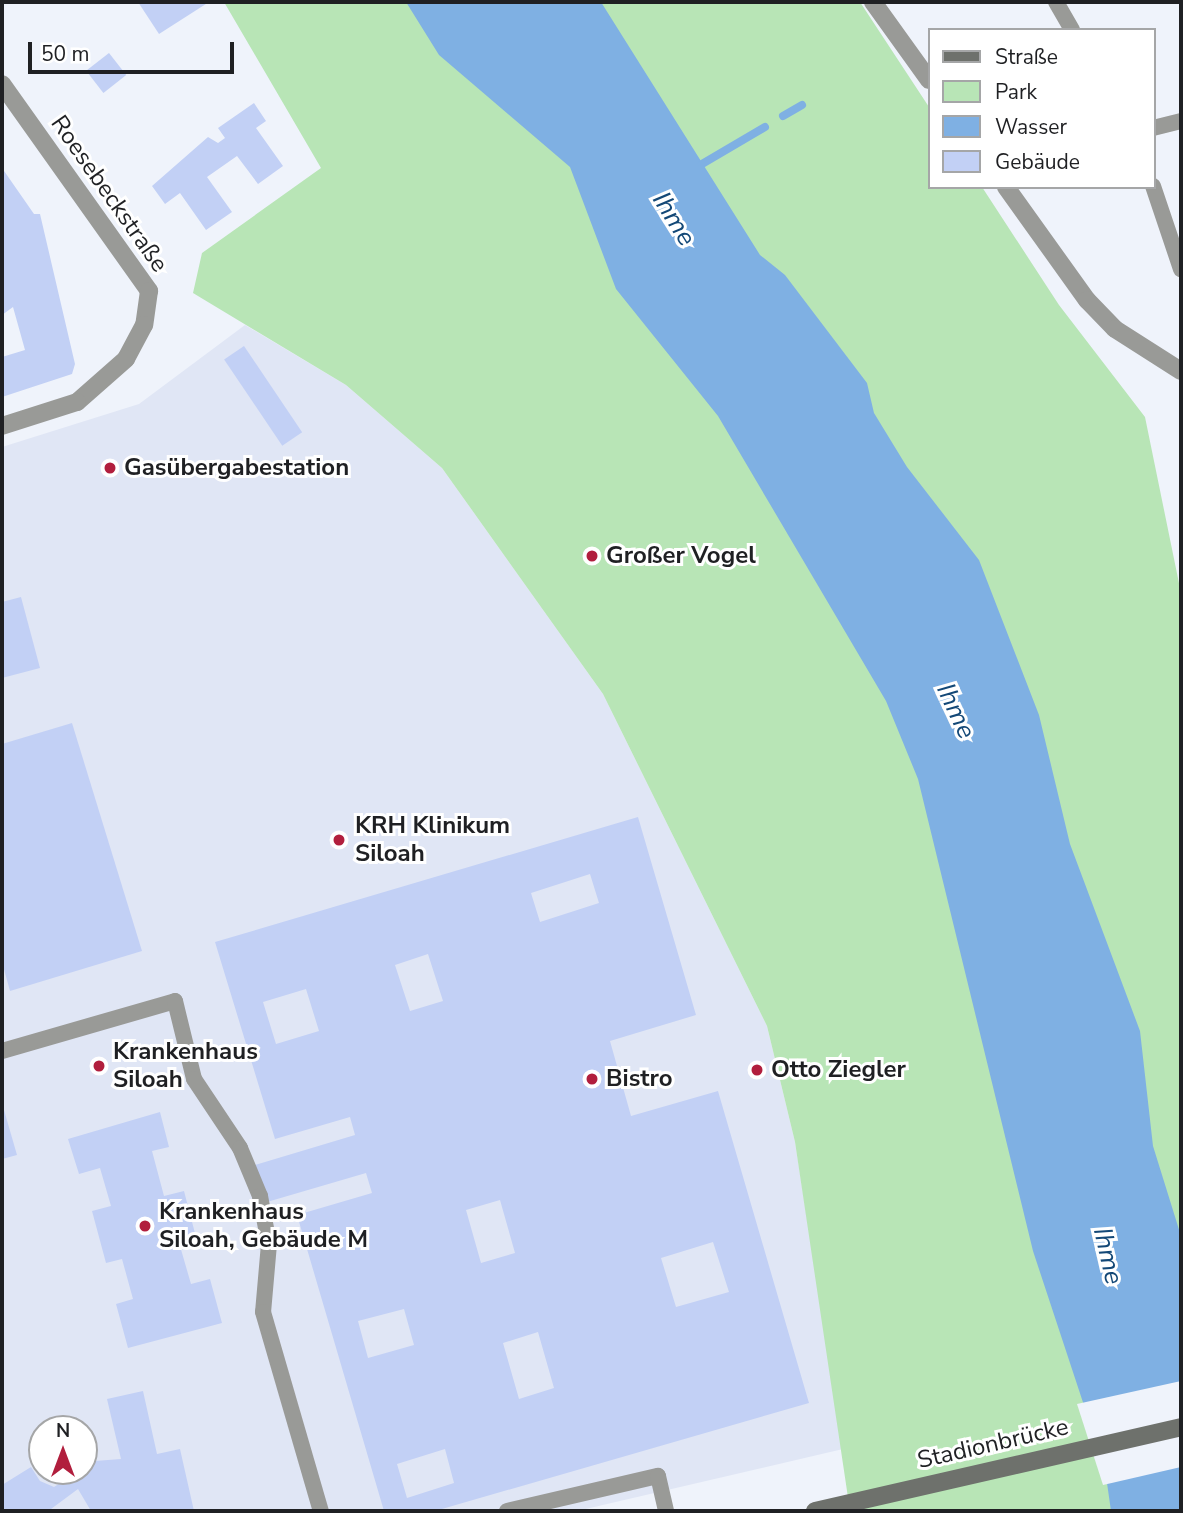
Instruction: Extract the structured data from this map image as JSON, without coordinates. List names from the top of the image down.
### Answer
{
  "streets": {
    "street": ["Roesebeckstraße", "Stadionbrücke"]
  },
  "water": ["Ihme"],
  "places": [
    "Gasübergabestation",
    "Großer Vogel",
    "KRH Klinikum Siloah",
    "Krankenhaus Siloah",
    "Otto Ziegler",
    "Bistro",
    "Krankenhaus Siloah, Gebäude M"
  ],
  "legend": [
    "Straße",
    "Park",
    "Wasser",
    "Gebäude"
  ],
  "scale_bar": "50 m",
  "north": "top"
}
